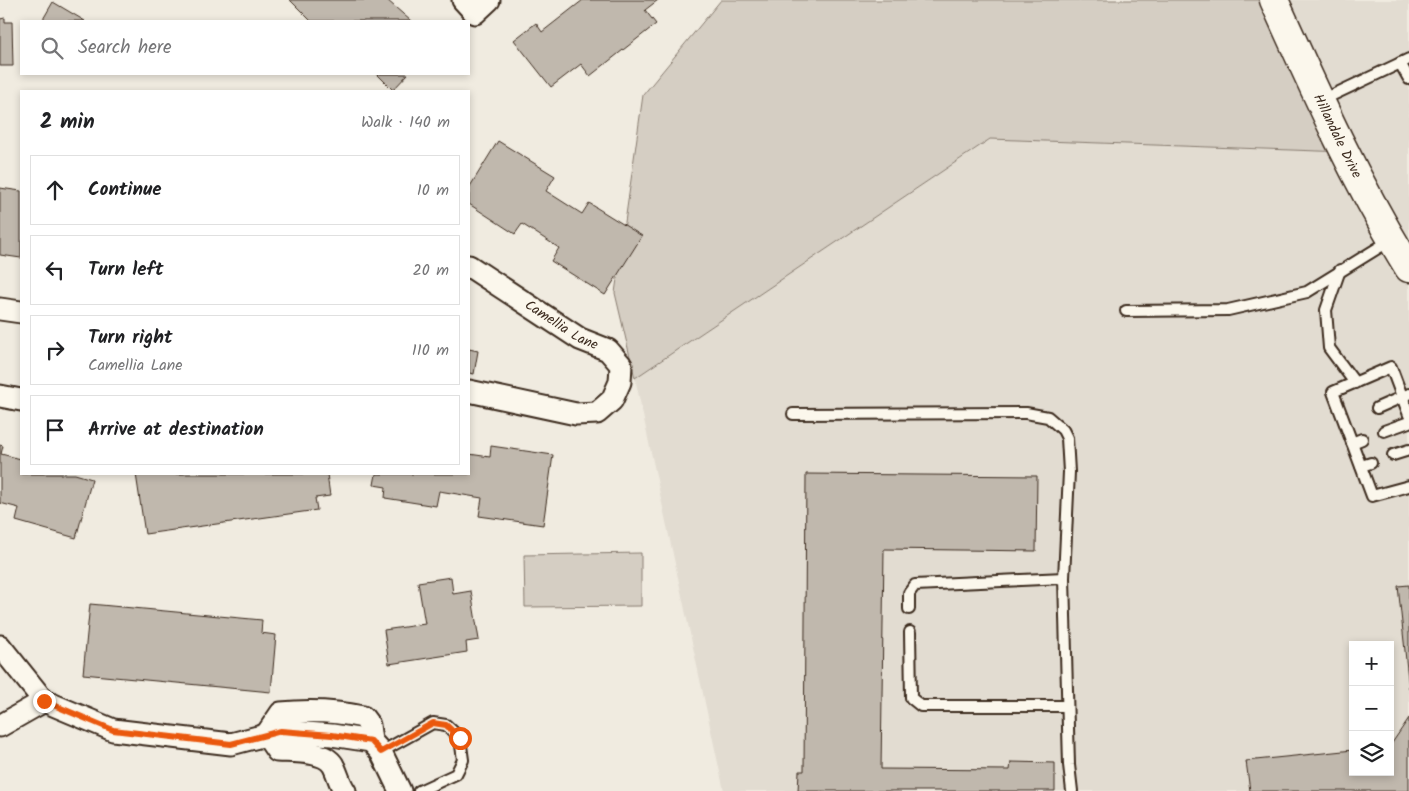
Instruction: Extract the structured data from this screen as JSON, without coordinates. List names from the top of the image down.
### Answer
{
  "streets": {
    "main road": ["Hillandale Drive"],
    "street": ["Camellia Lane"]
  },
  "page": {
    "search": "Search here",
    "heading": ["2 min", "Walk · 140 m"],
    "list": [
      ["Continue", "10 m"],
      ["Turn left", "20 m"],
      ["Turn right", "Camellia Lane", "110 m"],
      "Arrive at destination"
    ],
    "map_buttons": ["+", "−"]
  }
}
